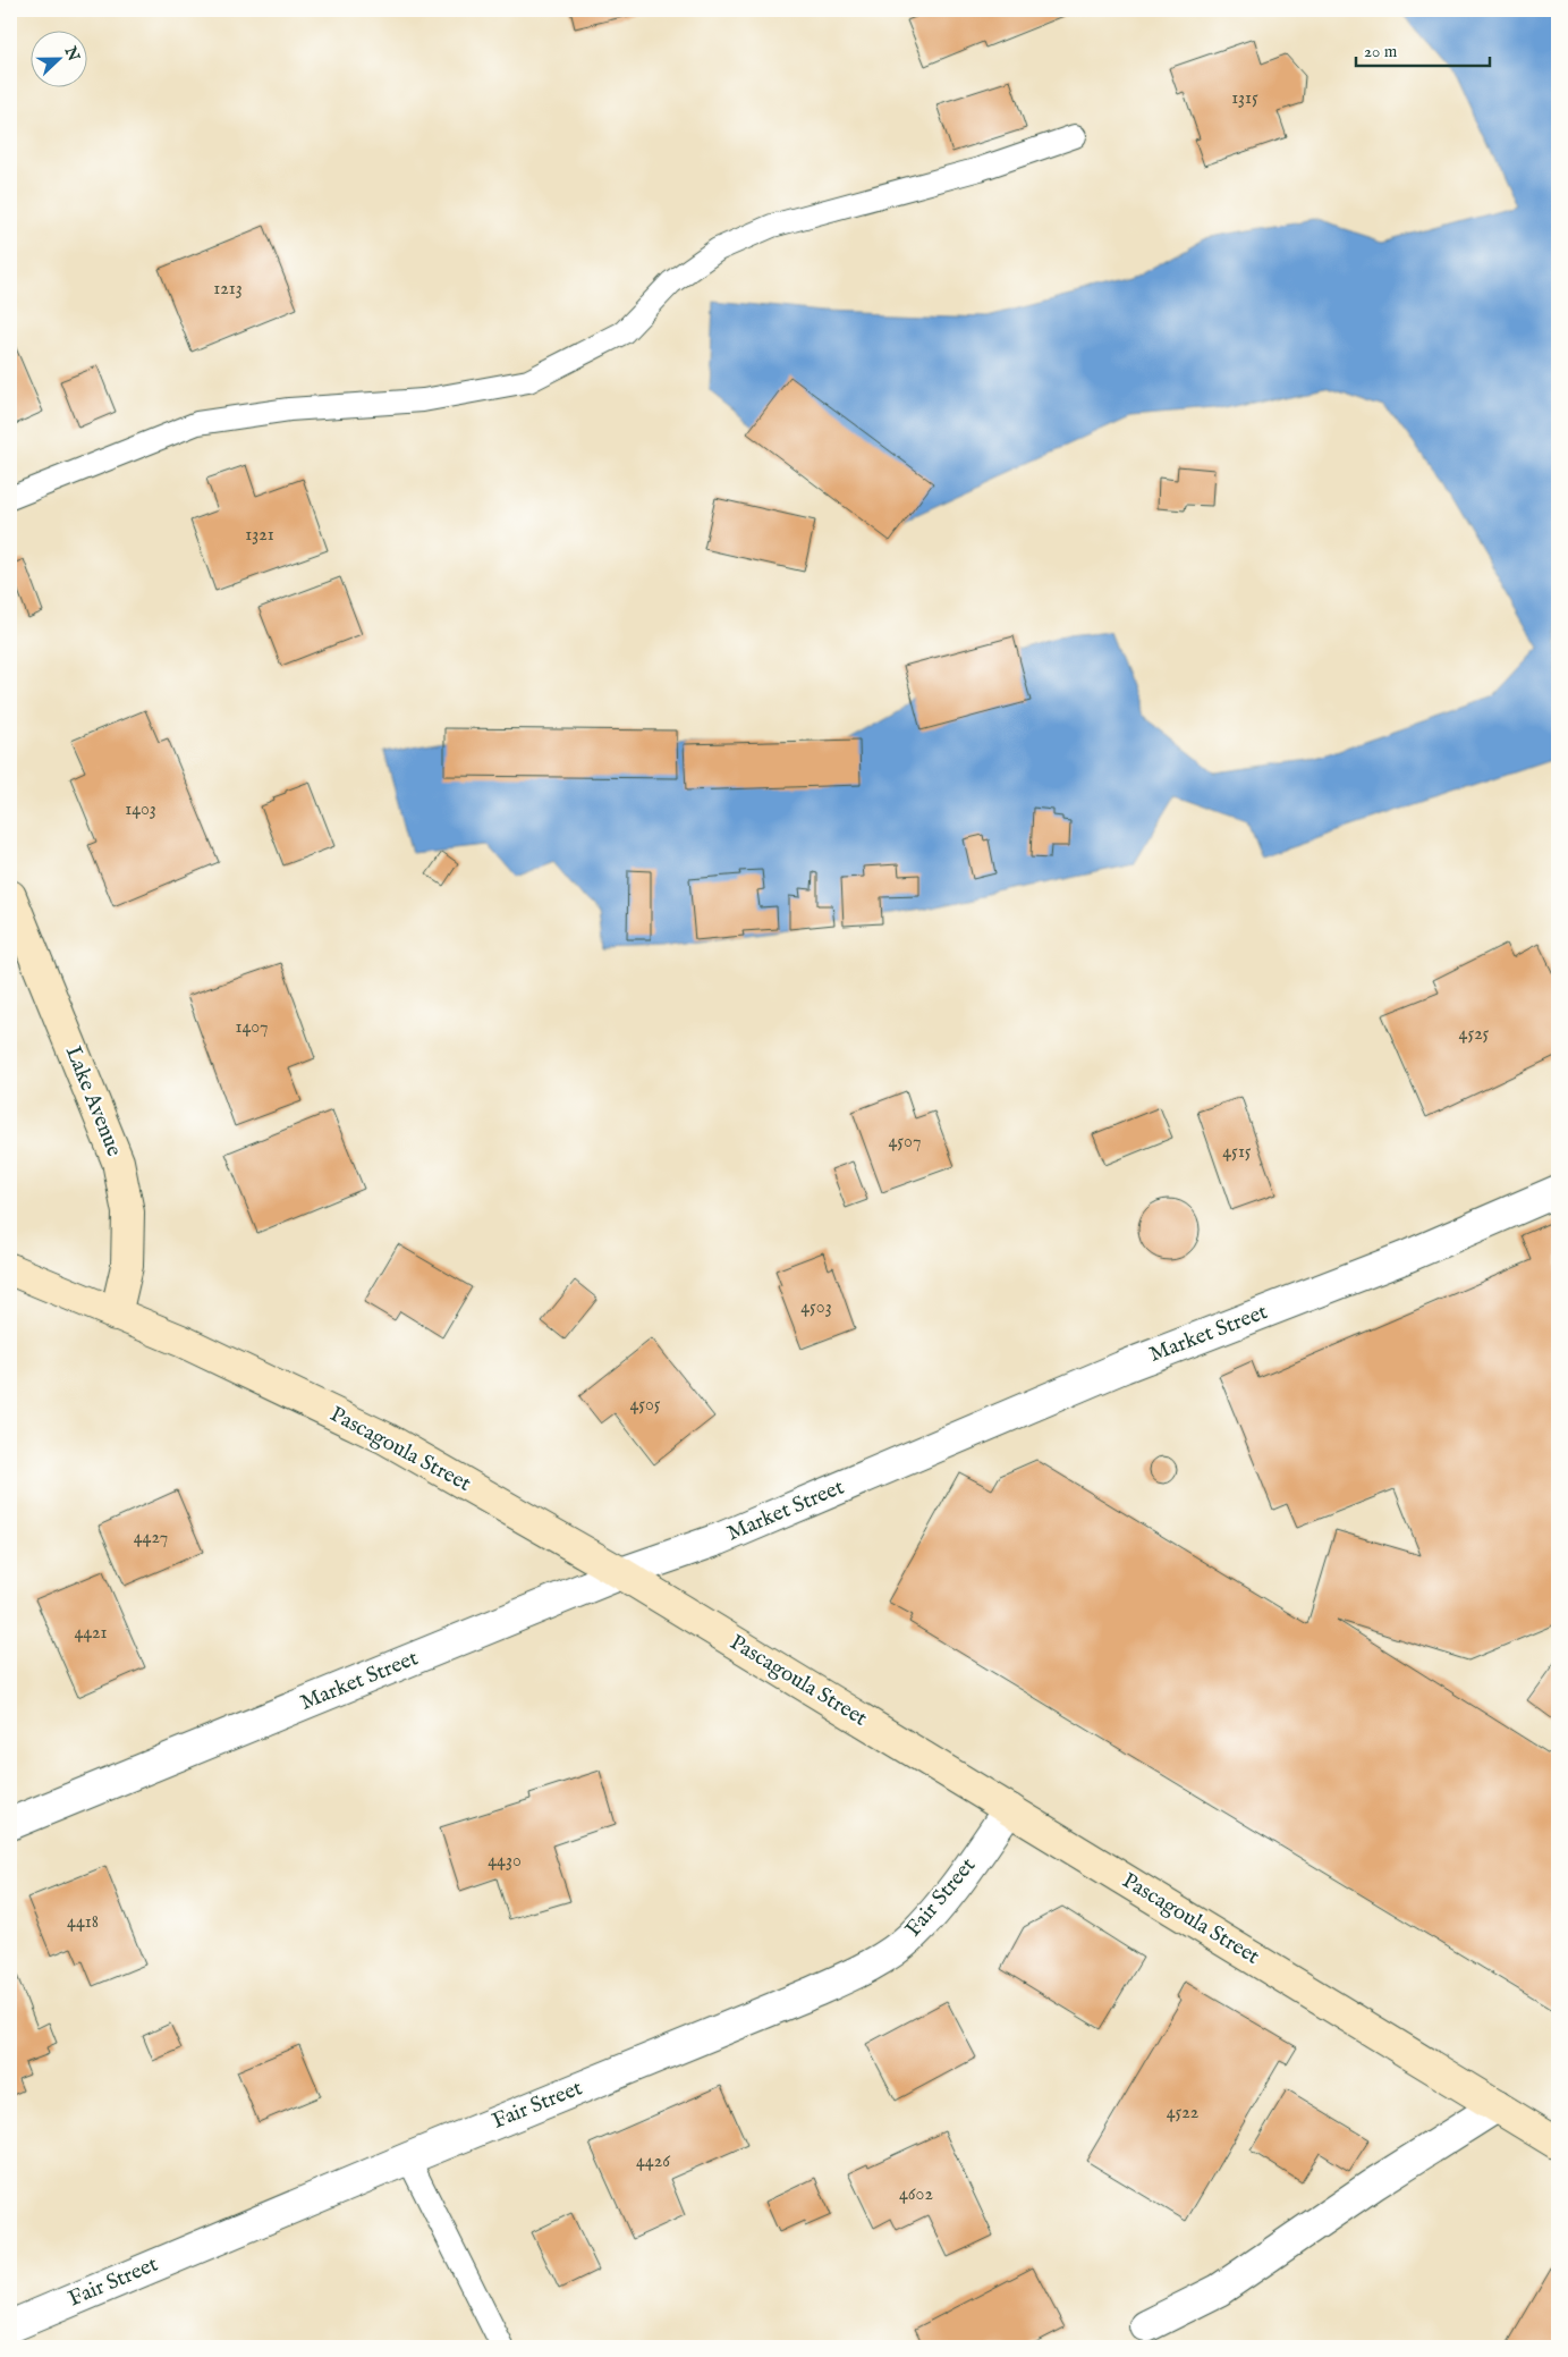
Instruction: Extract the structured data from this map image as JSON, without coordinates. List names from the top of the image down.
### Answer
{
  "streets": {
    "street": [
      "Lake Avenue",
      "Market Street",
      "Pascagoula Street",
      "Fair Street"
    ]
  },
  "crossings": [
    ["Lake Avenue", "Pascagoula Street"],
    ["Market Street", "Pascagoula Street"],
    ["Pascagoula Street", "Fair Street"]
  ],
  "house_numbers": [
    "1315",
    "1213",
    "1321",
    "1403",
    "1407",
    "4525",
    "4507",
    "4515",
    "4503",
    "4505",
    "4427",
    "4421",
    "4430",
    "4418",
    "4522",
    "4426",
    "4602"
  ],
  "scale_bar": "20 m",
  "north": "right"
}
